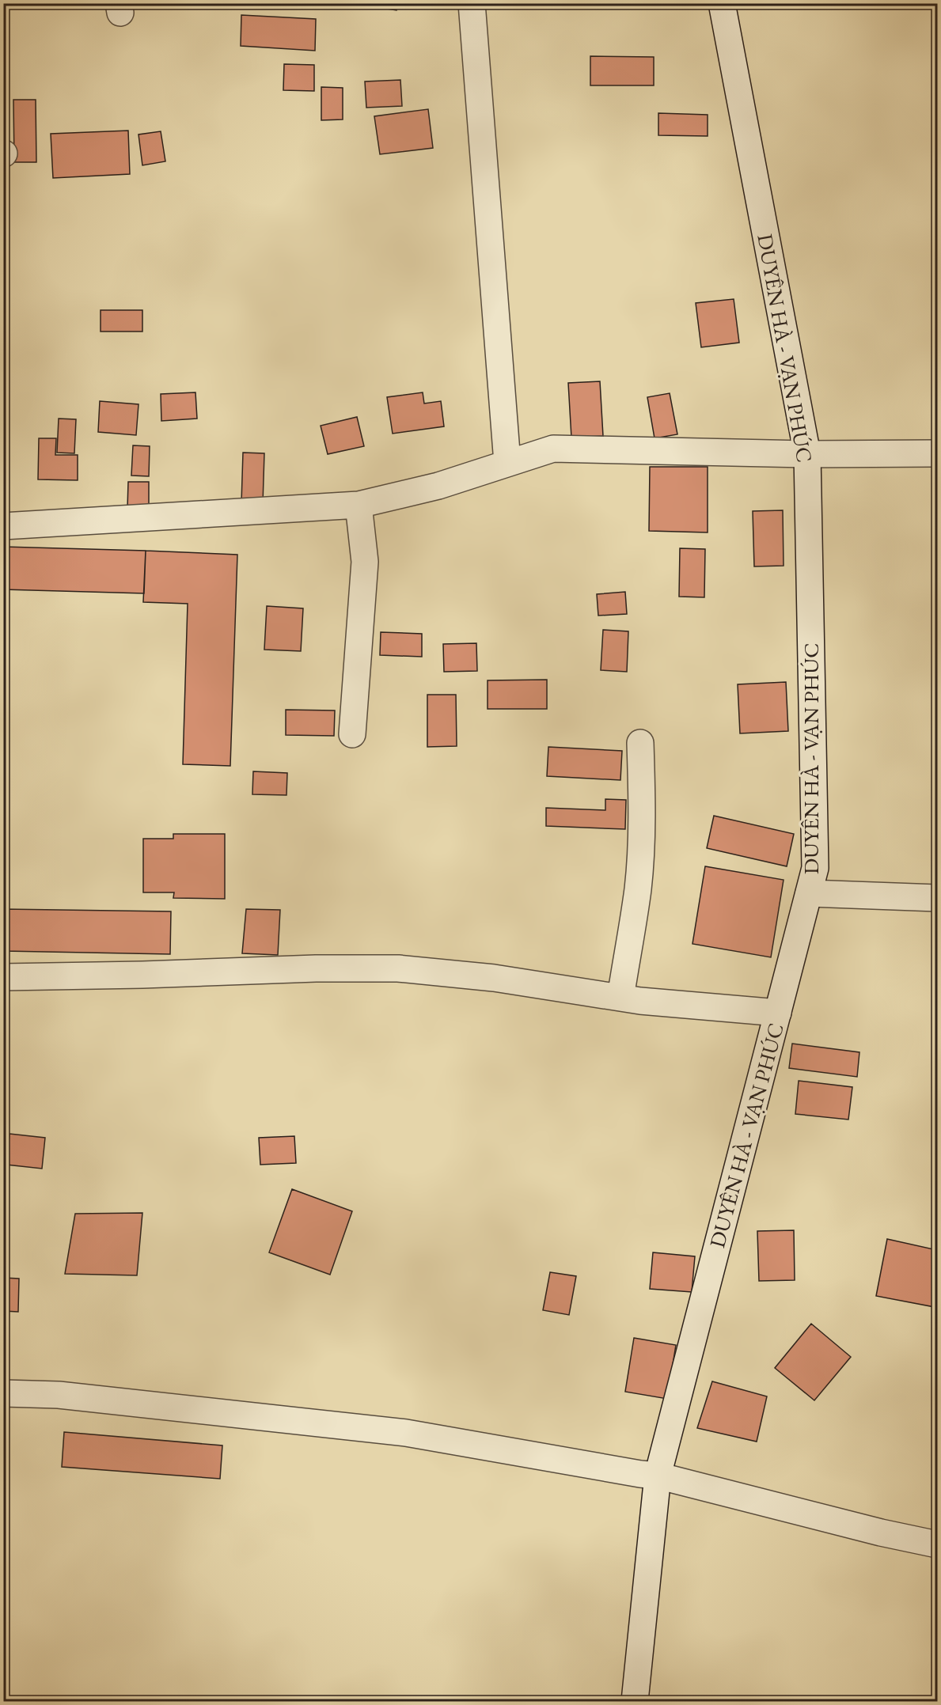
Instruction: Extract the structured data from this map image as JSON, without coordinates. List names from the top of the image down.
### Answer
{
  "streets": {
    "street": ["DUYÊN HÀ - VẠN PHÚC"]
  }
}
